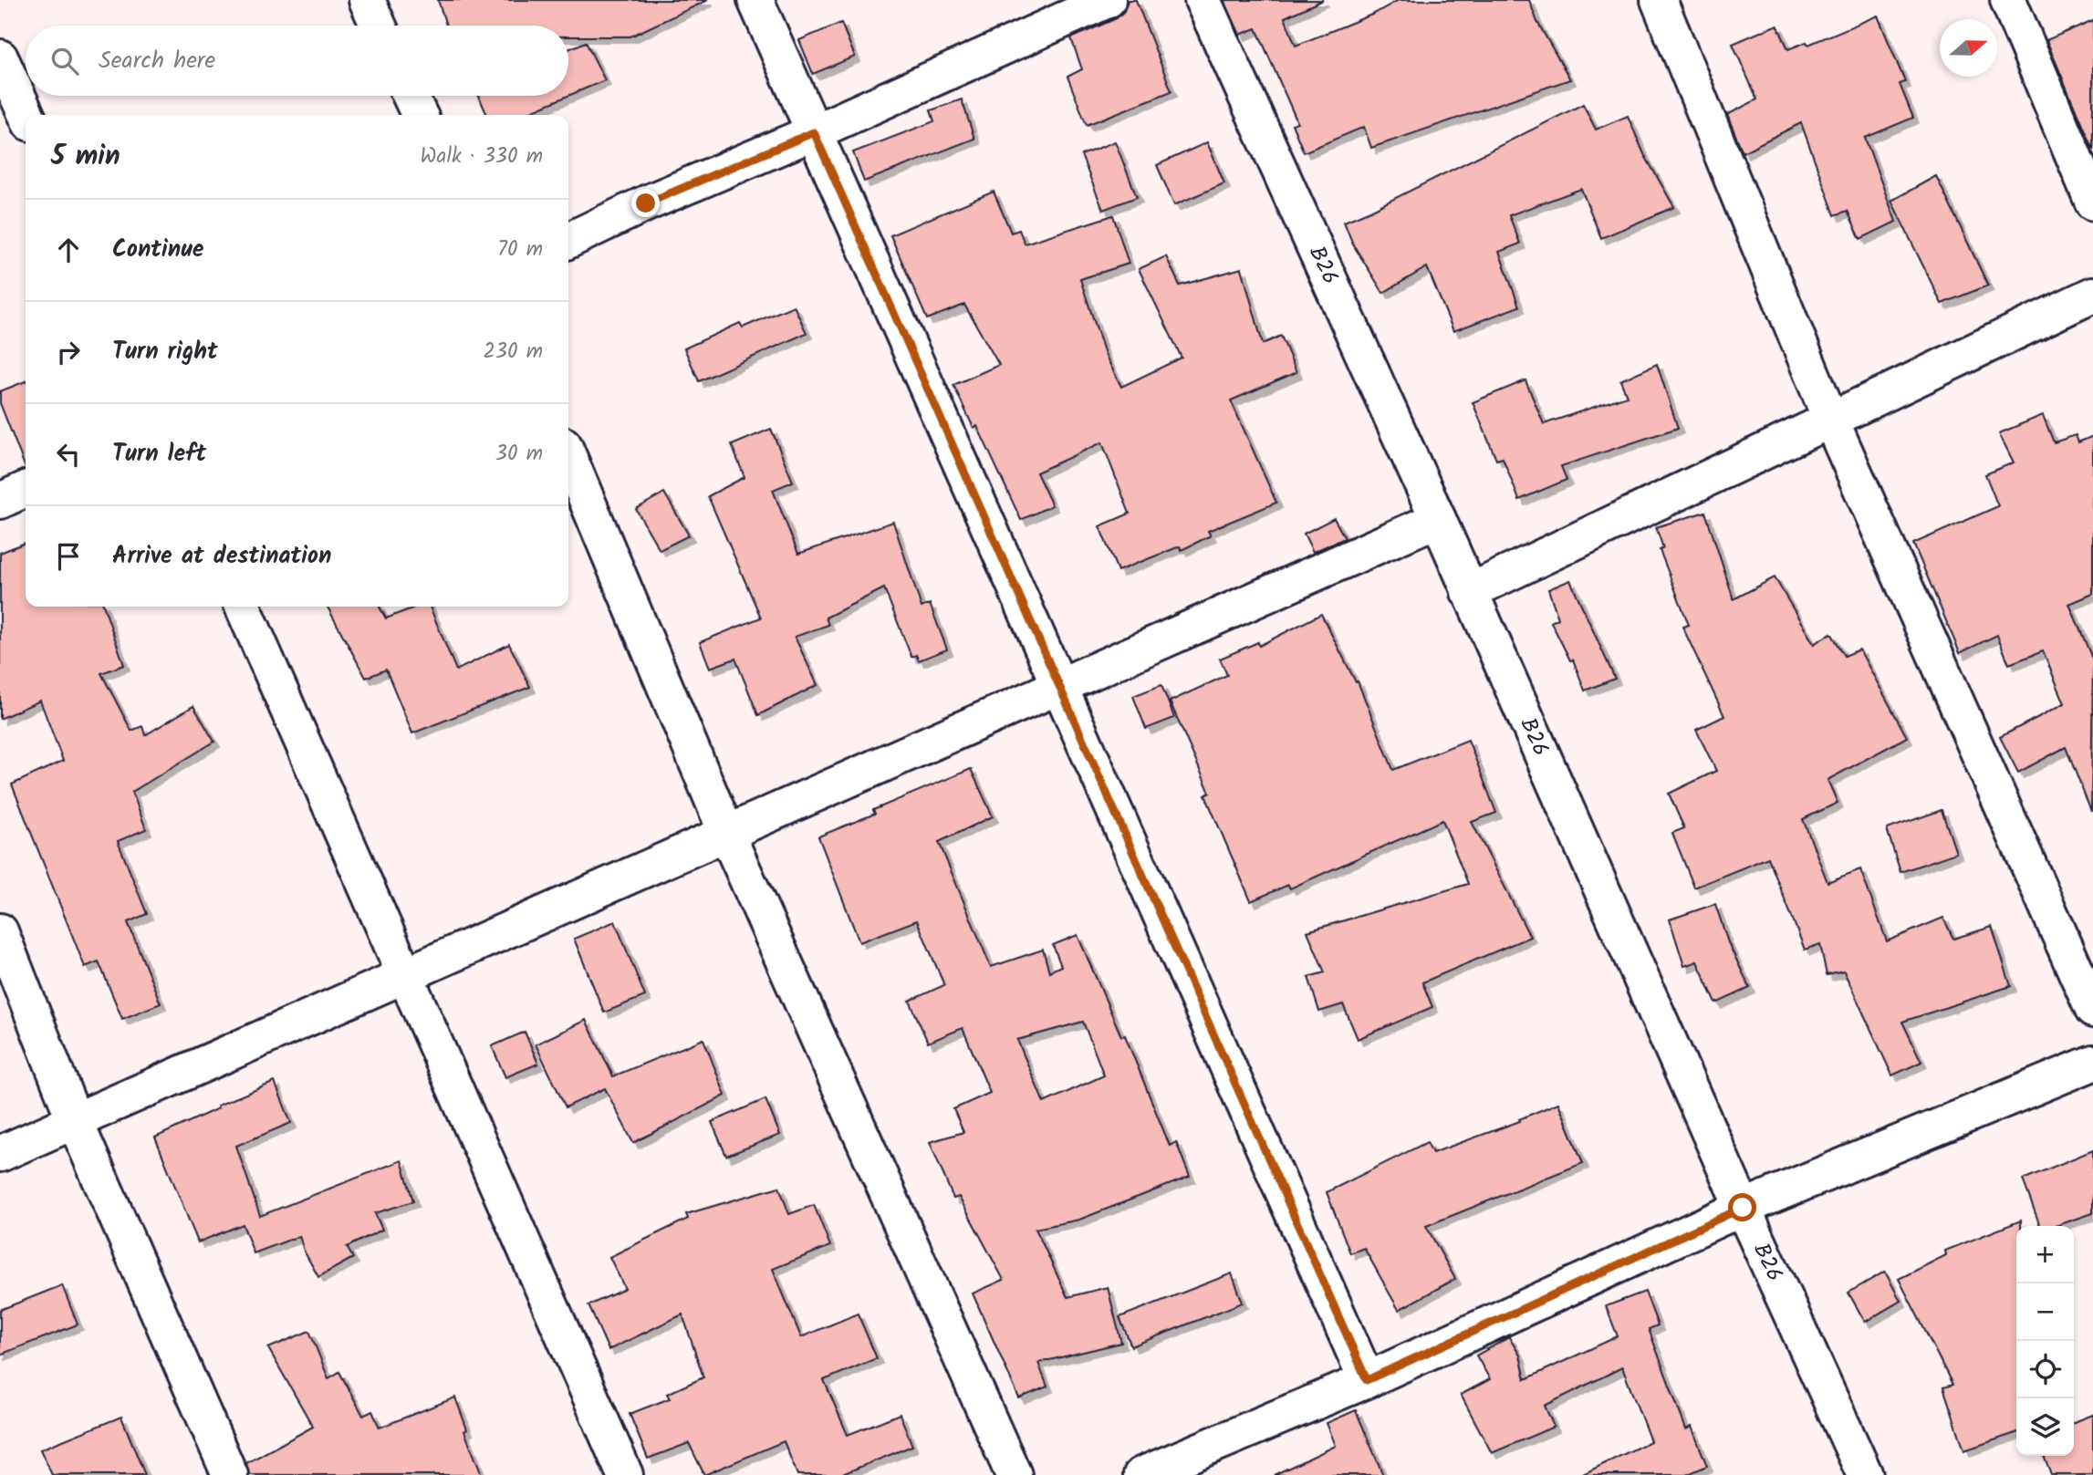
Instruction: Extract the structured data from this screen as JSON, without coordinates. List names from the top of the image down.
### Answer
{
  "streets": {
    "main road": ["B26"]
  },
  "north": "right",
  "page": {
    "search": "Search here",
    "heading": ["5 min", "Walk · 330 m"],
    "list": [
      ["Continue", "70 m"],
      ["Turn right", "230 m"],
      ["Turn left", "30 m"],
      "Arrive at destination"
    ],
    "map_buttons": ["+", "−"]
  }
}
